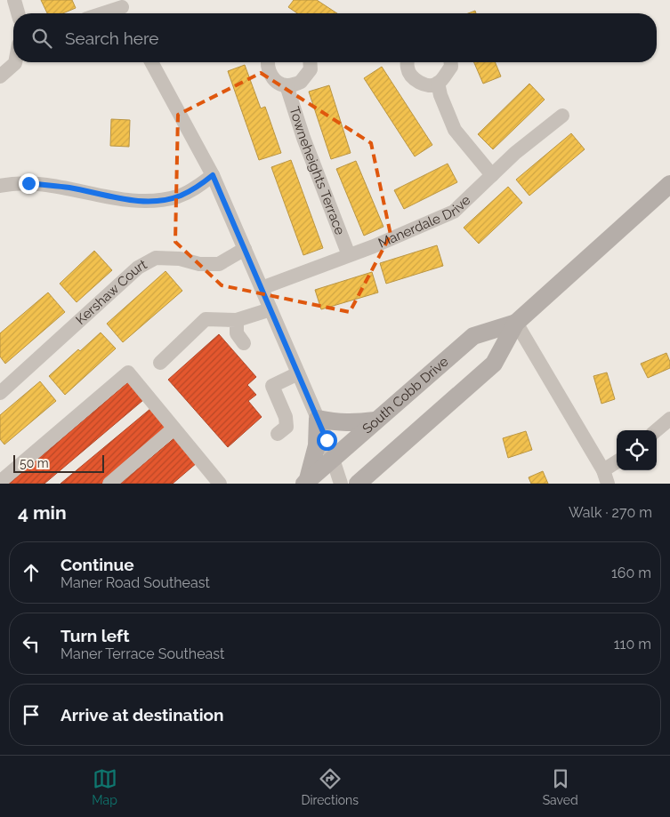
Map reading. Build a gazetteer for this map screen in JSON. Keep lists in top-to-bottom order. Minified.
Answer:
{"streets":{"main road":["South Cobb Drive"],"street":["Towneheights Terrace","Manerdale Drive","Kershaw Court"]},"crossings":[["Towneheights Terrace","Manerdale Drive"]],"scale_bar":"50 m","page":{"search":"Search here","scale":"50 m","heading":["4 min","Walk · 270 m"],"list":[["Continue","Maner Road Southeast","160 m"],["Turn left","Maner Terrace Southeast","110 m"],"Arrive at destination"],"nav":["Map","Directions","Saved"]}}
